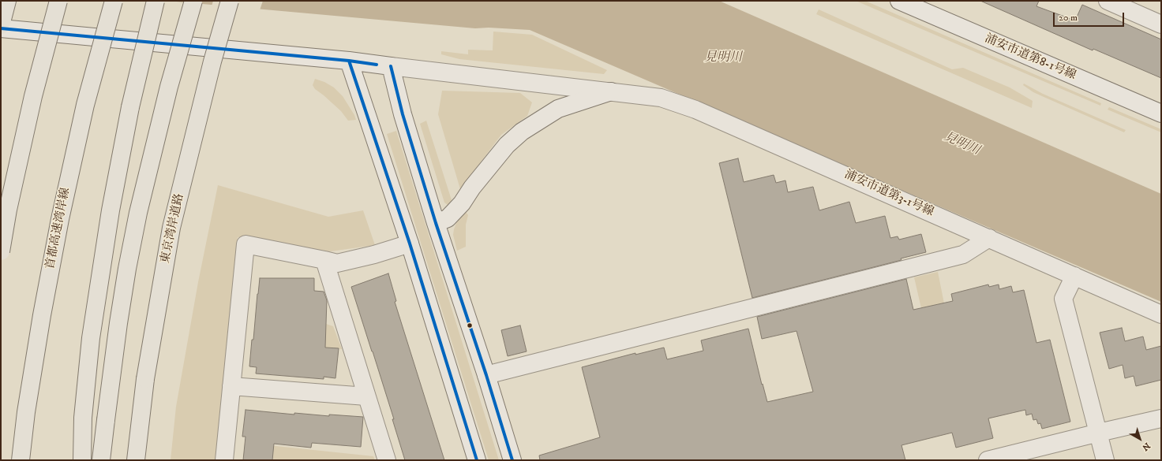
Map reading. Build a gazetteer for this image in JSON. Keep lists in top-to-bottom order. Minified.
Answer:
{"streets":{"highway":["首都高速湾岸線","東京湾岸道路"],"street":["浦安市道第8-1号線","浦安市道第3-1号線"]},"water":["見明川"],"scale_bar":"20 m","north":"bottom right"}
